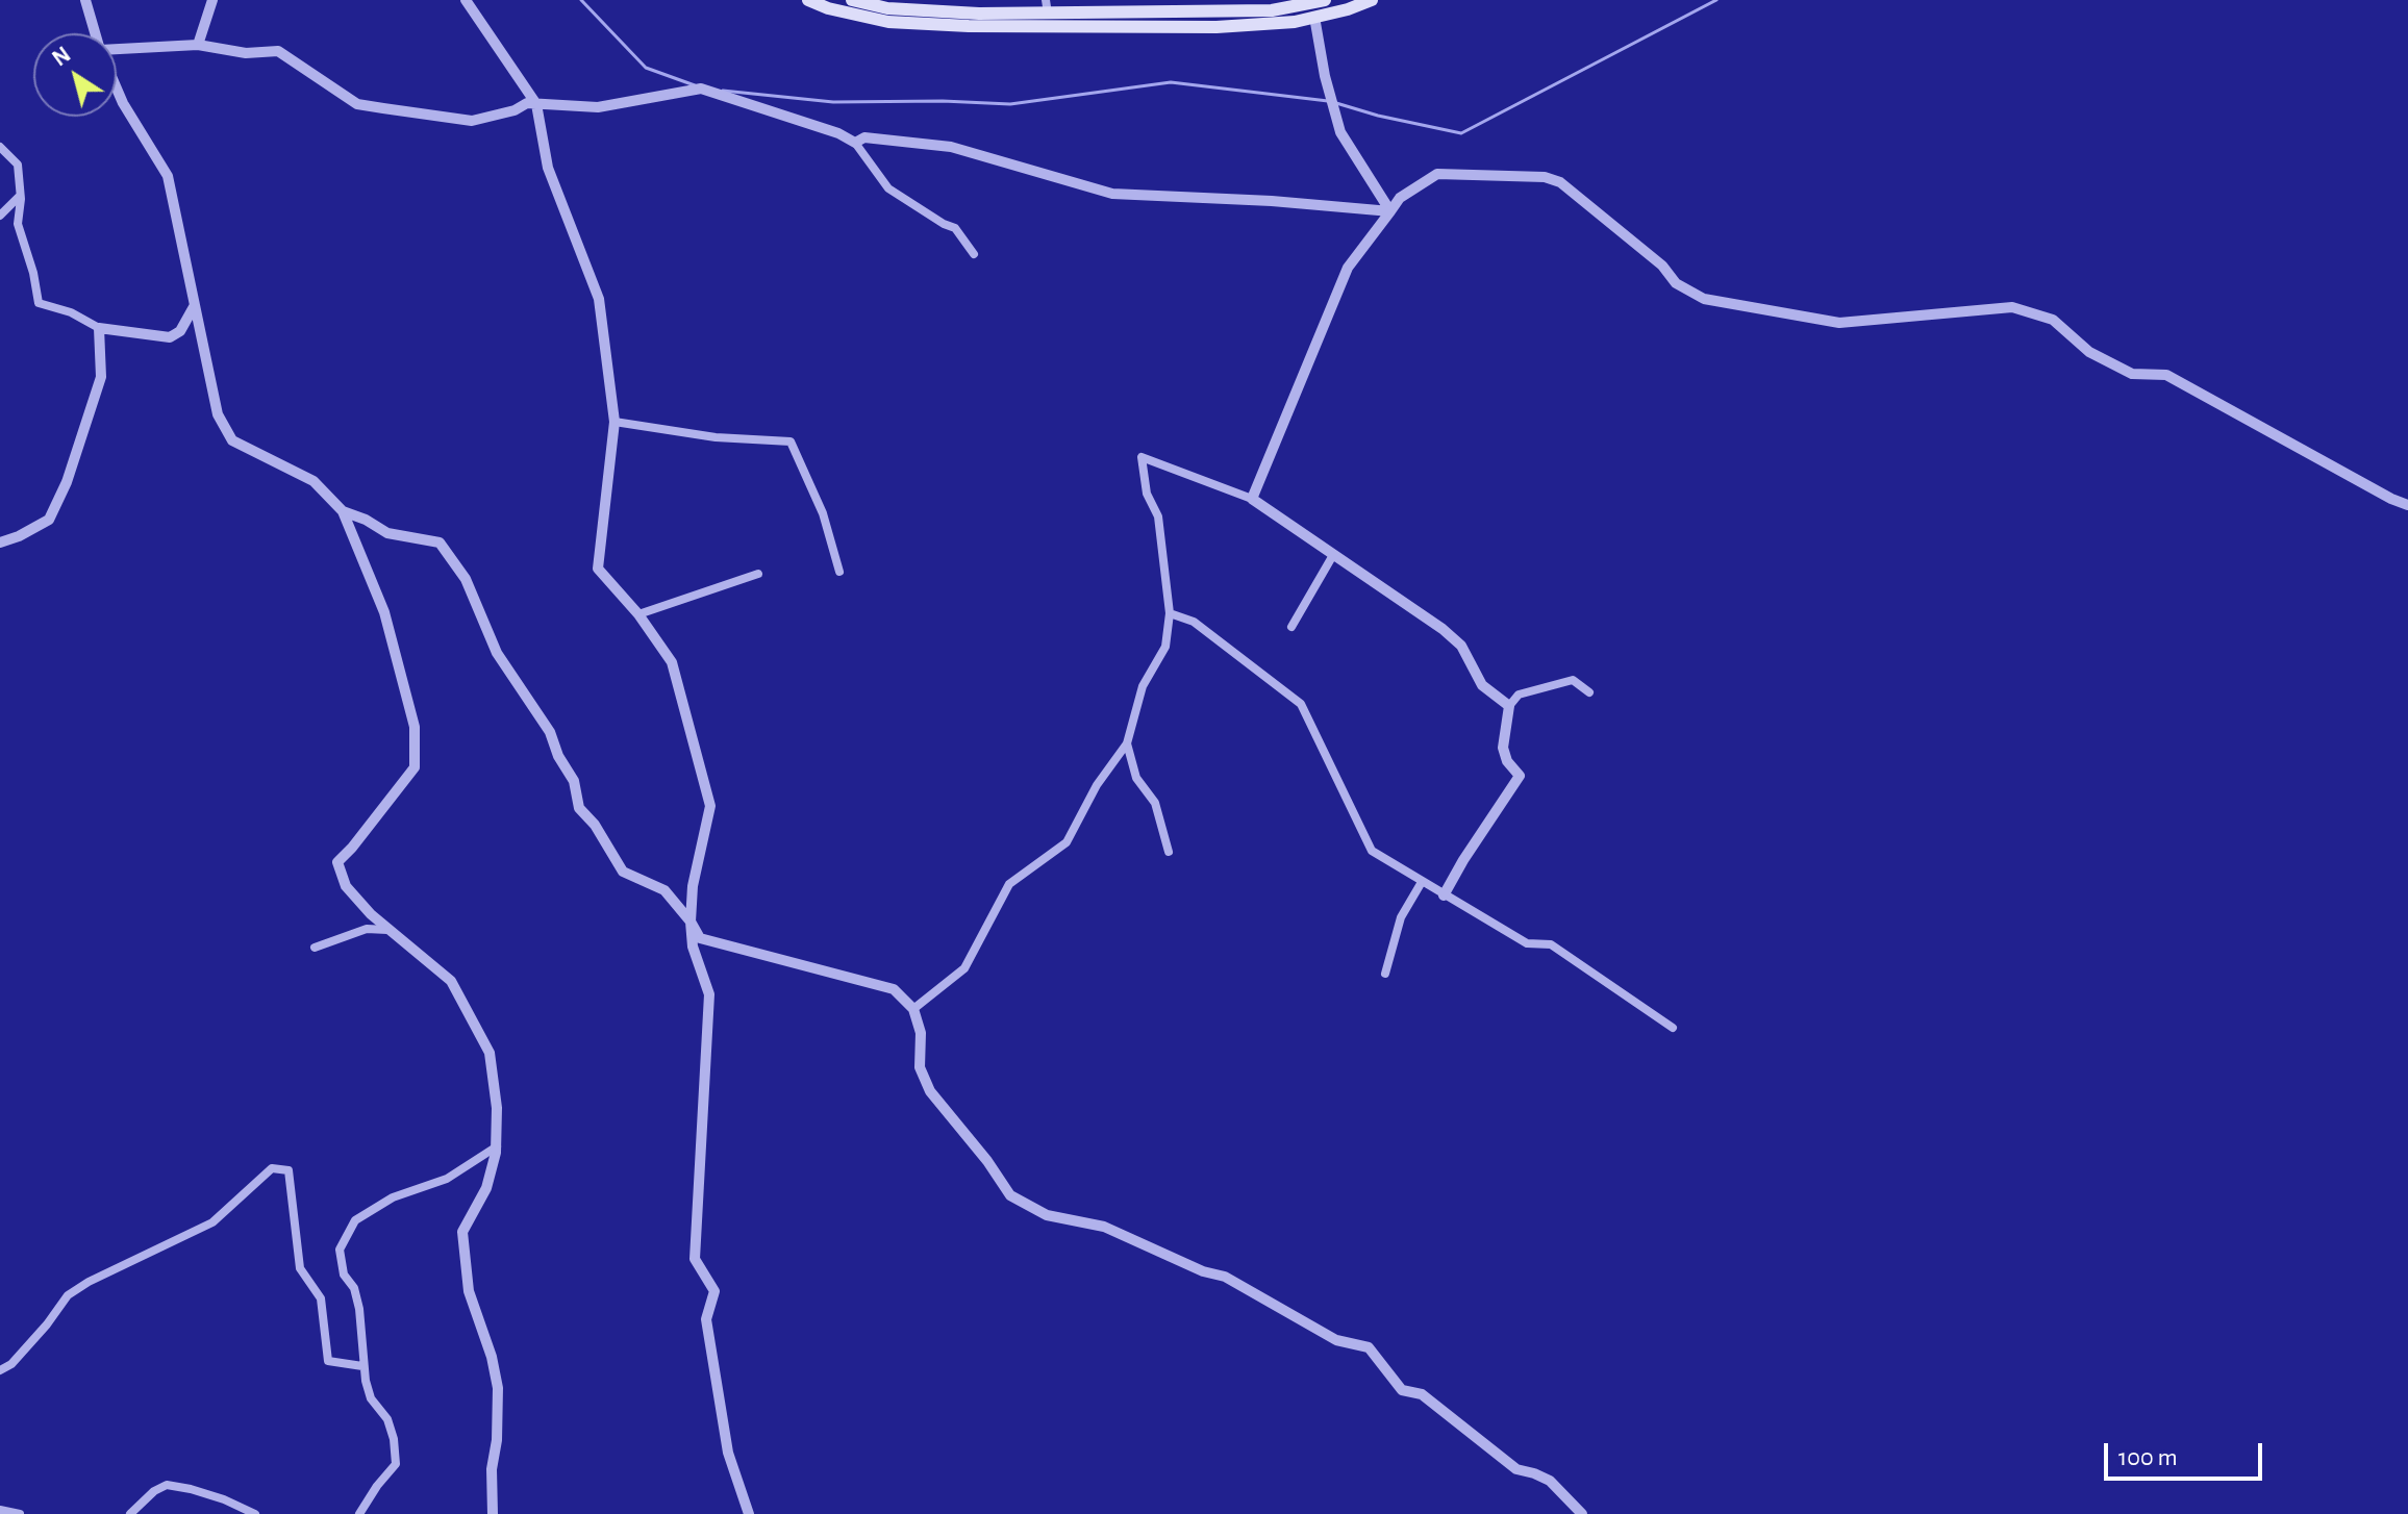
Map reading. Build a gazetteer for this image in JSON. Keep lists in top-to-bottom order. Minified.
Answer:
{"scale_bar":"100 m","north":"top left"}
